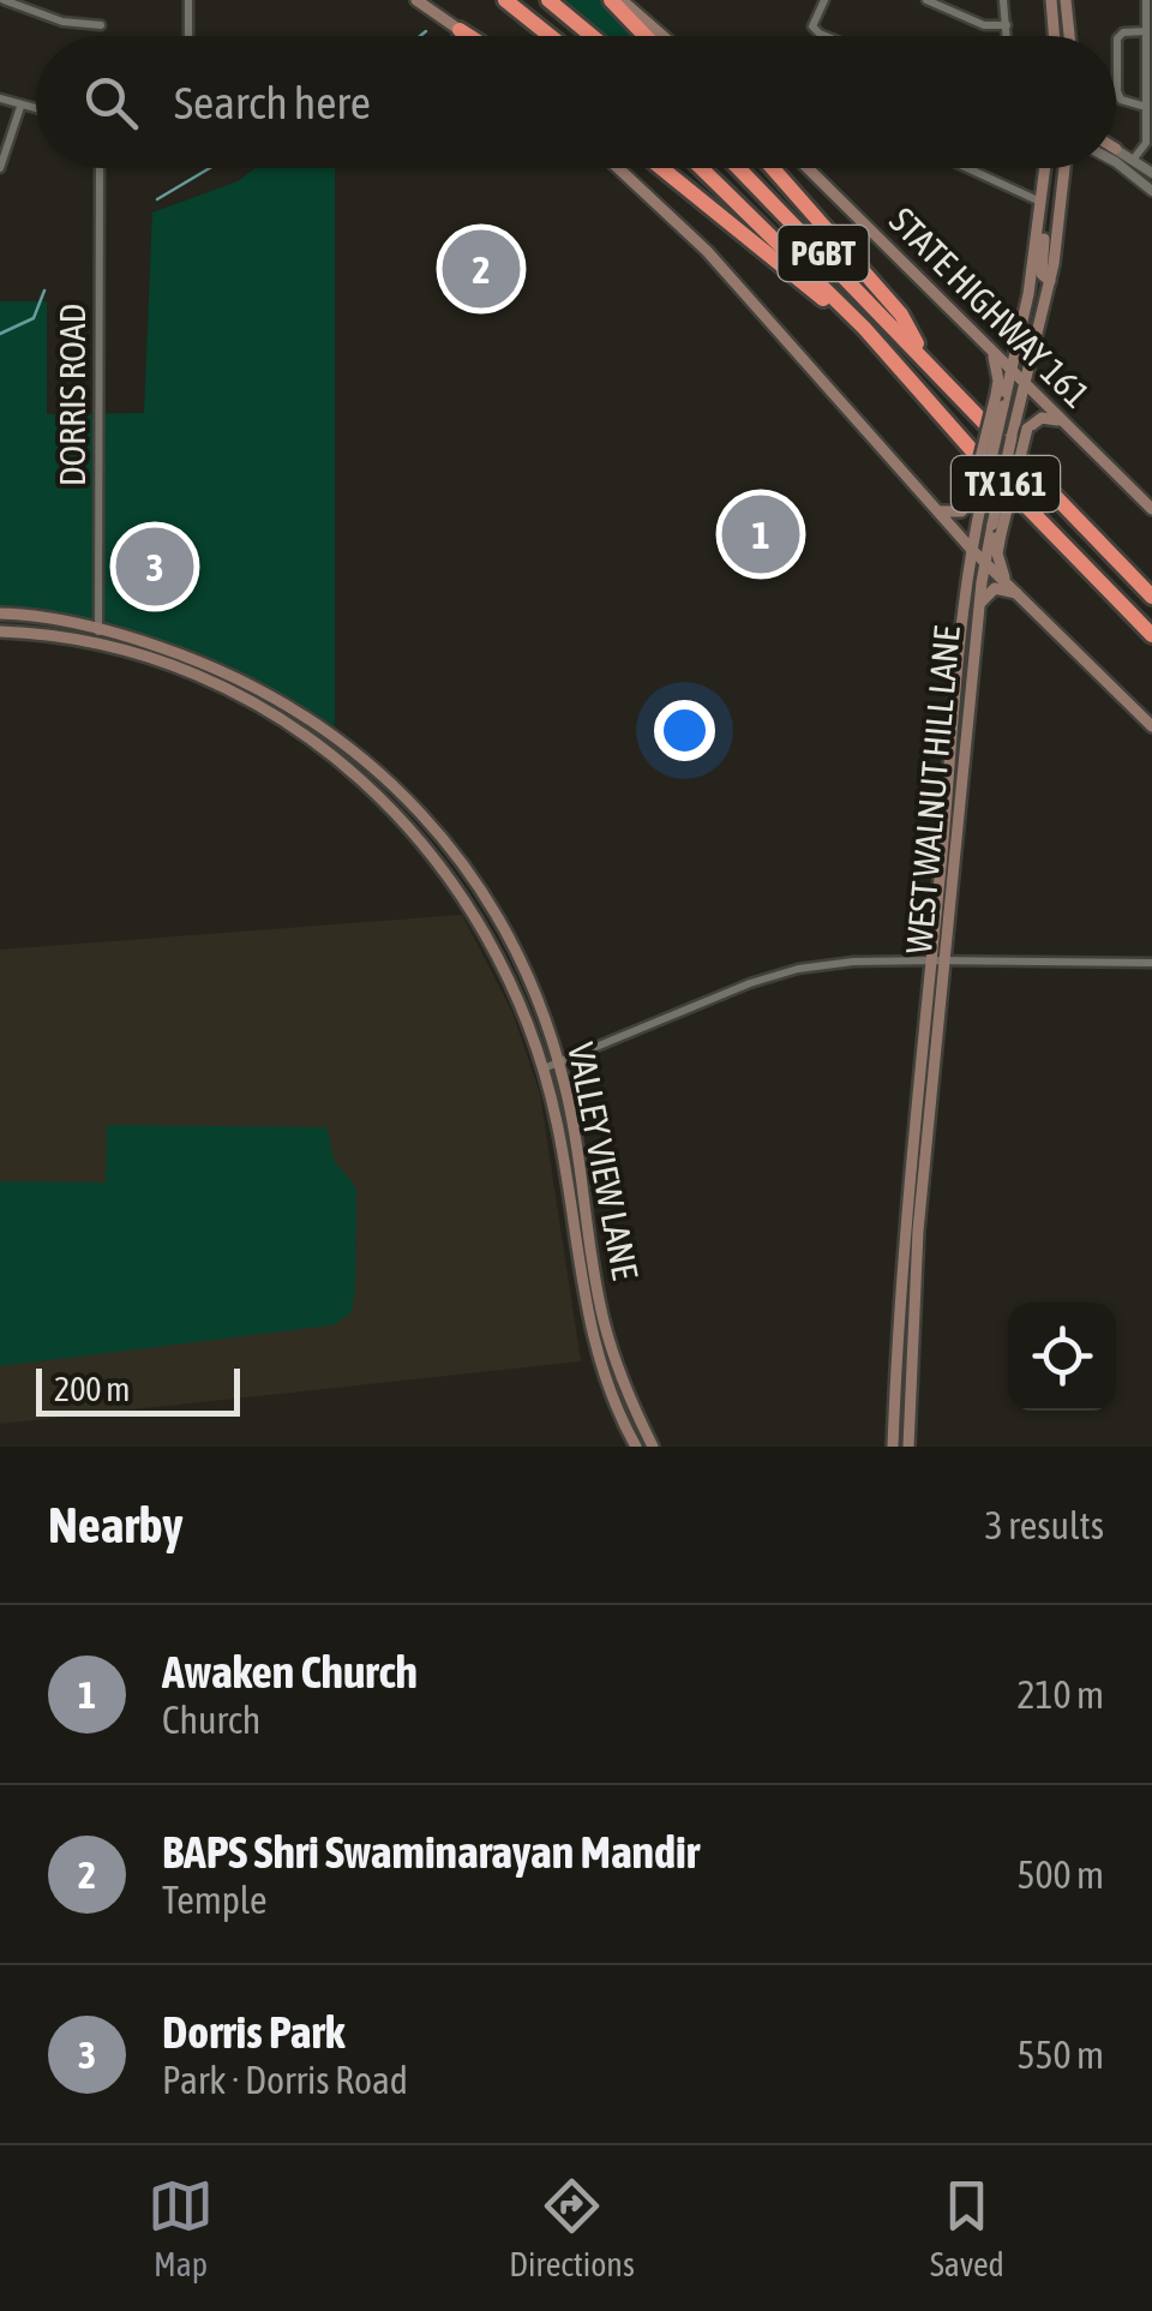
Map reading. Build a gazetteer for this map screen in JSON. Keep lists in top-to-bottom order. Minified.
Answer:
{"streets":{"highway":["PGBT","TX 161"],"main road":["STATE HIGHWAY 161","WEST WALNUT HILL LANE","VALLEY VIEW LANE"],"street":["DORRIS ROAD"]},"crossings":[["PGBT","TX 161"],["STATE HIGHWAY 161","WEST WALNUT HILL LANE"],["DORRIS ROAD","VALLEY VIEW LANE"]],"scale_bar":"200 m","page":{"search":"Search here","pins":["2","1","3"],"scale":"200 m","heading":["Nearby","3 results"],"list":[{"mark":"1","name":"Awaken Church","note":"Church","value":"210 m"},{"mark":"2","name":"BAPS Shri Swaminarayan Mandir","note":"Temple","value":"500 m"},{"mark":"3","name":"Dorris Park","note":"Park · Dorris Road","value":"550 m"}],"nav":["Map","Directions","Saved"]}}
